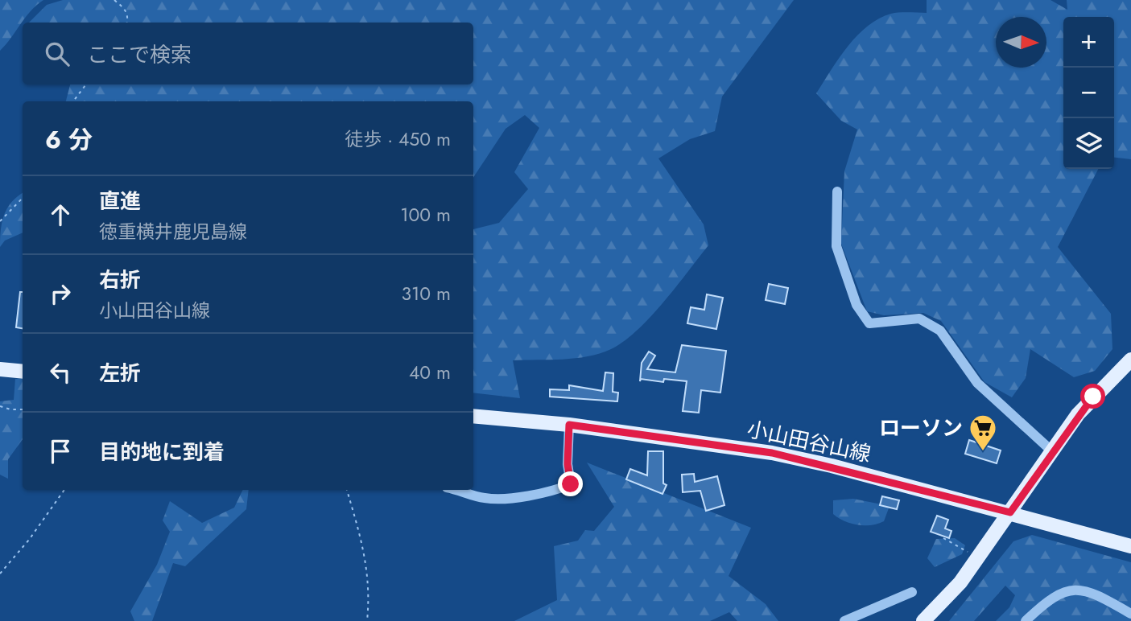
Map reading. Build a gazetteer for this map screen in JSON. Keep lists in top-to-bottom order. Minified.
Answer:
{"streets":{"main road":["小山田谷山線"]},"places":{"supermarket":["ローソン"]},"north":"right","page":{"map_buttons":["+","−"],"search":"ここで検索","heading":["6 分","徒歩 · 450 m"],"list":[["直進","徳重横井鹿児島線","100 m"],["右折","小山田谷山線","310 m"],["左折","40 m"],"目的地に到着"]}}
